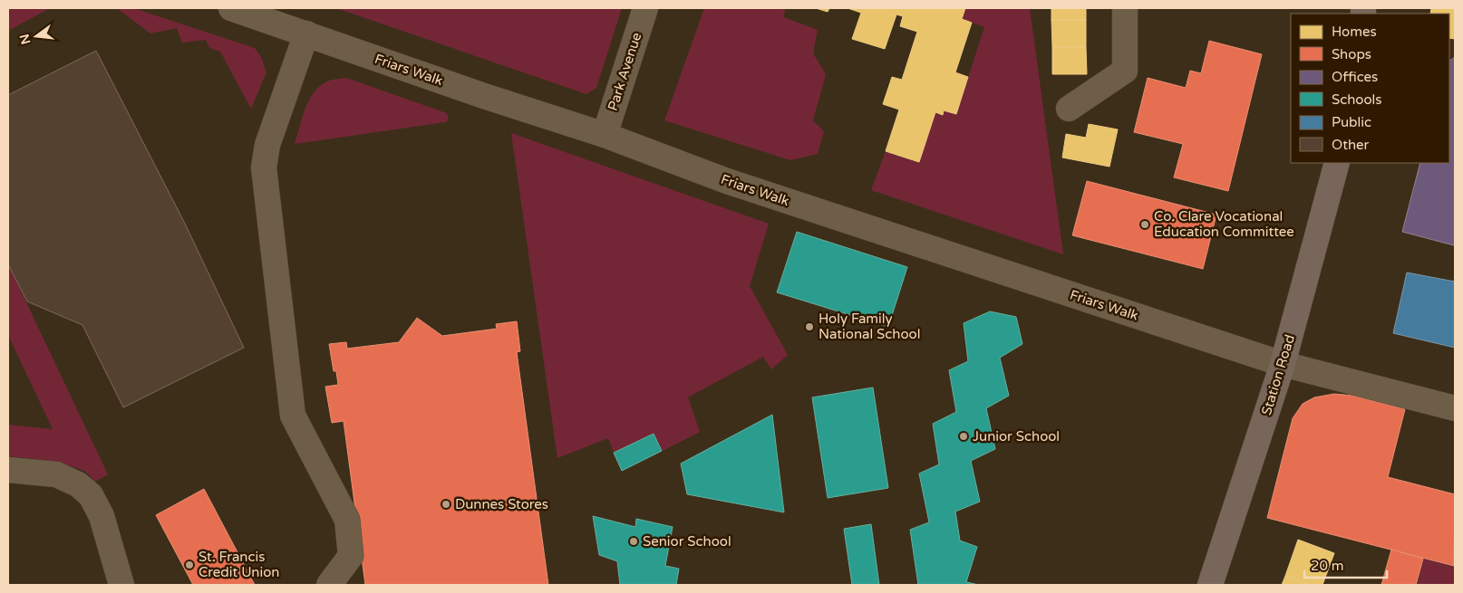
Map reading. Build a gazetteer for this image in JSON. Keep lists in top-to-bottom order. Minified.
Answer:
{"streets":{"main road":["Station Road"],"street":["Friars Walk","Park Avenue"]},"crossings":[["Friars Walk","Park Avenue"],["Friars Walk","Station Road"]],"places":["Co. Clare Vocational Education Committee","Holy Family National School","Junior School","Dunnes Stores","Senior School","St. Francis Credit Union"],"legend":["Homes","Shops","Offices","Schools","Public","Other"],"scale_bar":"20 m","north":"left"}
